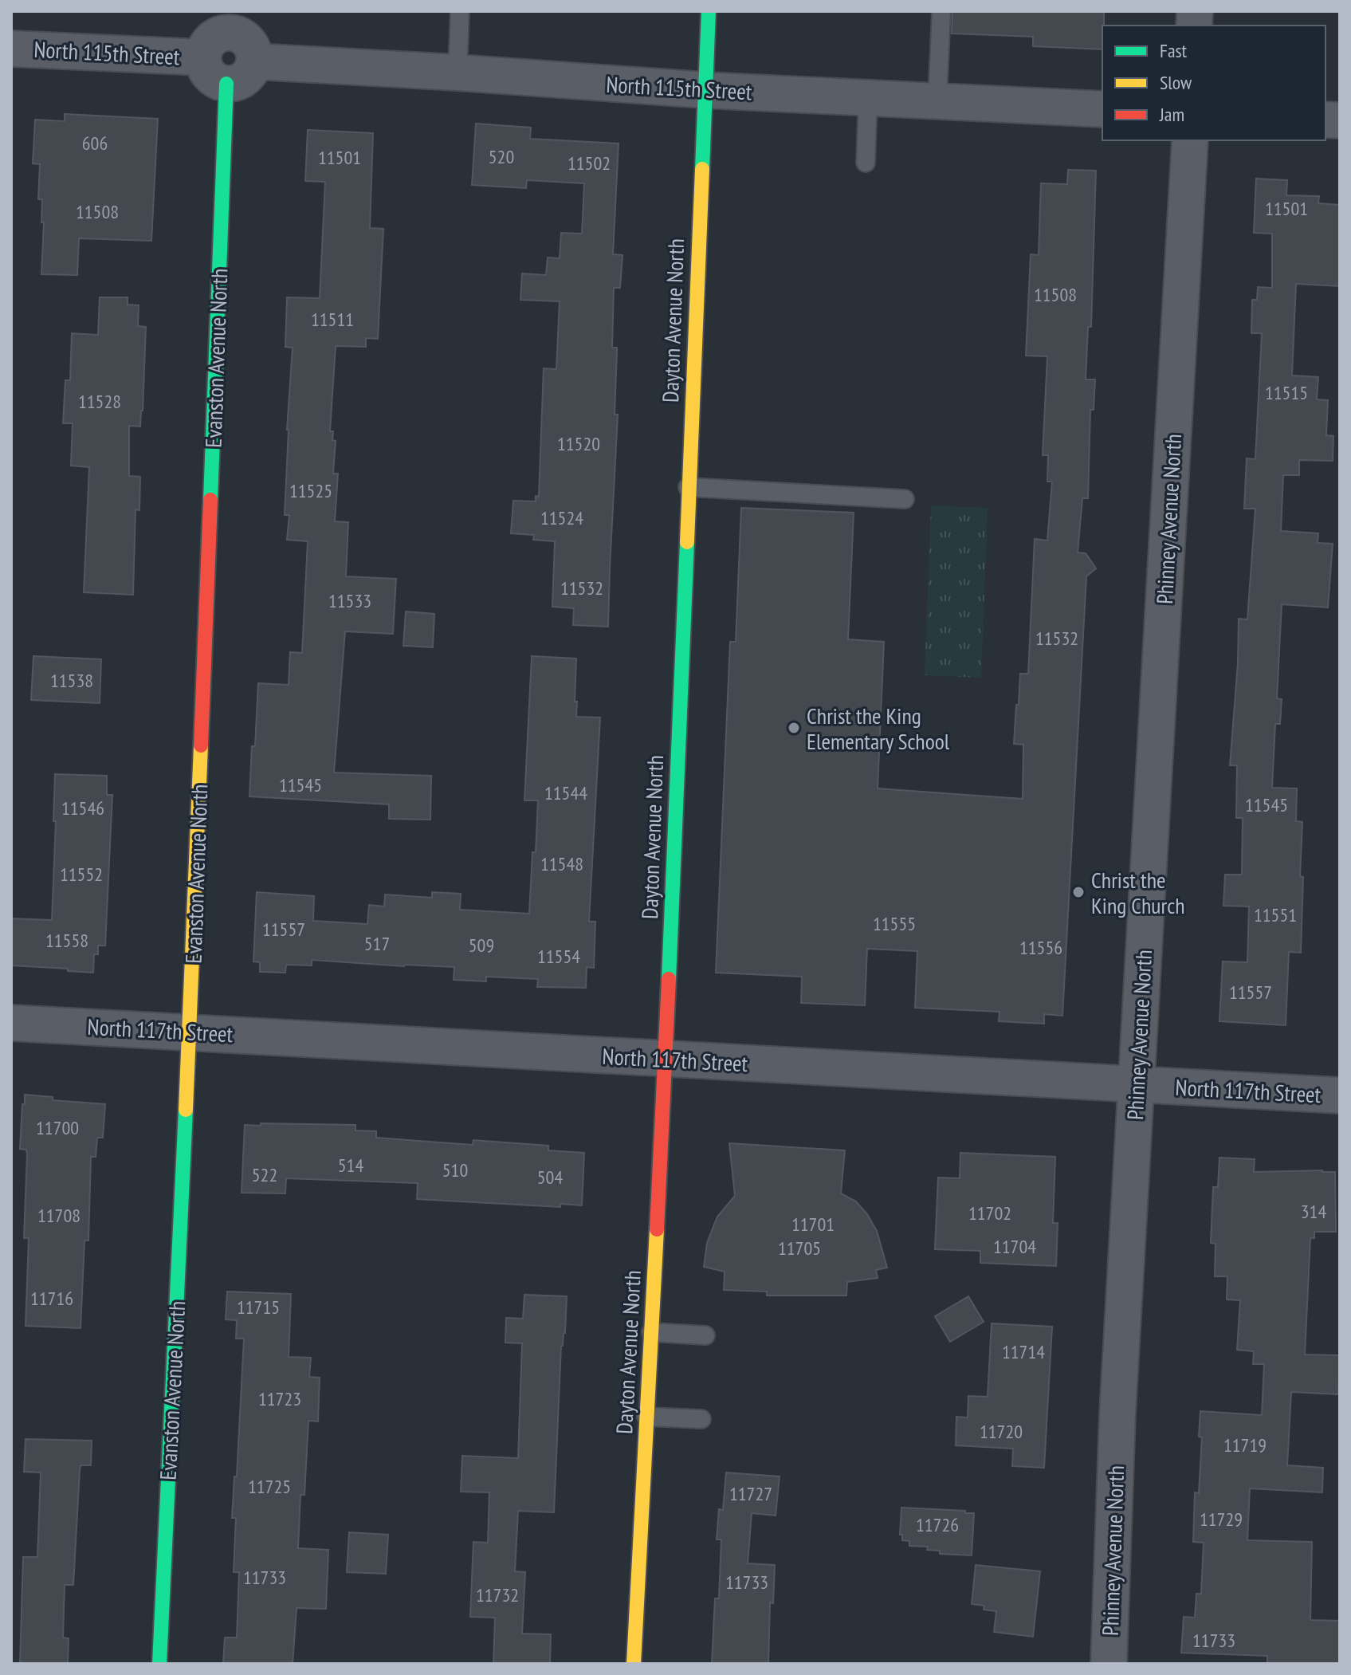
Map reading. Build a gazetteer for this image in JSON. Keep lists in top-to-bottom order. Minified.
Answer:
{"streets":{"street":["North 115th Street","Dayton Avenue North","Evanston Avenue North","Phinney Avenue North","North 117th Street"]},"crossings":[["North 115th Street","Dayton Avenue North"],["North 115th Street","Evanston Avenue North"],["Dayton Avenue North","North 117th Street"],["Evanston Avenue North","North 117th Street"],["Phinney Avenue North","North 117th Street"]],"places":["Christ the King Elementary School","Christ the King Church"],"house_numbers":["606","520","11501","11502","11501","11508","11508","11511","11515","11528","11520","11525","11524","11532","11533","11532","11538","11545","11544","11545","11546","11548","11552","11551","11555","11557","11558","517","509","11556","11554","11557","11700","514","510","522","504","314","11702","11708","11701","11704","11705","11716","11715","11714","11723","11720","11719","11725","11727","11729","11726","11733","11733","11732","11733"],"legend":["Fast","Slow","Jam"]}
